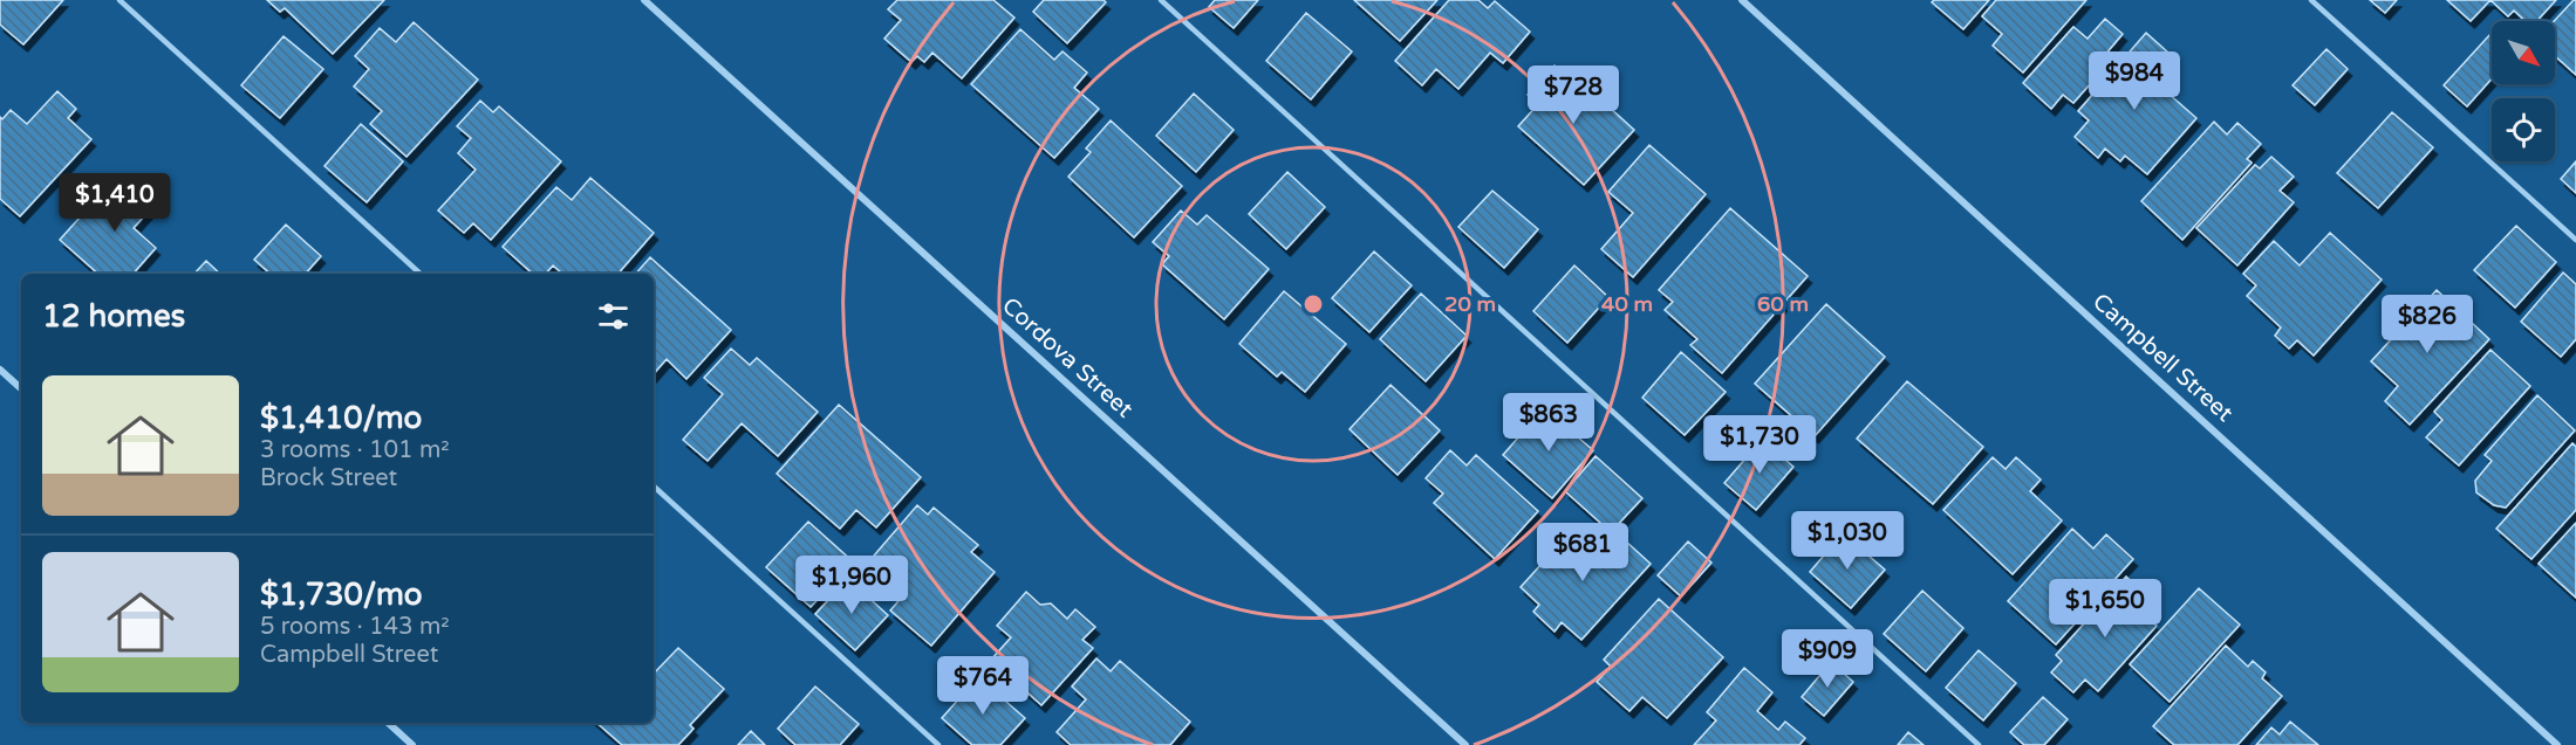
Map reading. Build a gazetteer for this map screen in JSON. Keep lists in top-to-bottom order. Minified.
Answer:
{"streets":{"street":["Cordova Street","Campbell Street"]},"north":"bottom right","page":{"price":["$984","$728","$1,410","$826","$863","$1,730","$1,030","$681","$1,960","$1,650","$909","$764"],"heading":"12 homes","list":[{"name":"$1,410/mo","note":"3 rooms · 101 m² · Brock Street"},{"name":"$1,730/mo","note":"5 rooms · 143 m² · Campbell Street"}]},"rings":["20 m","40 m","60 m"]}
